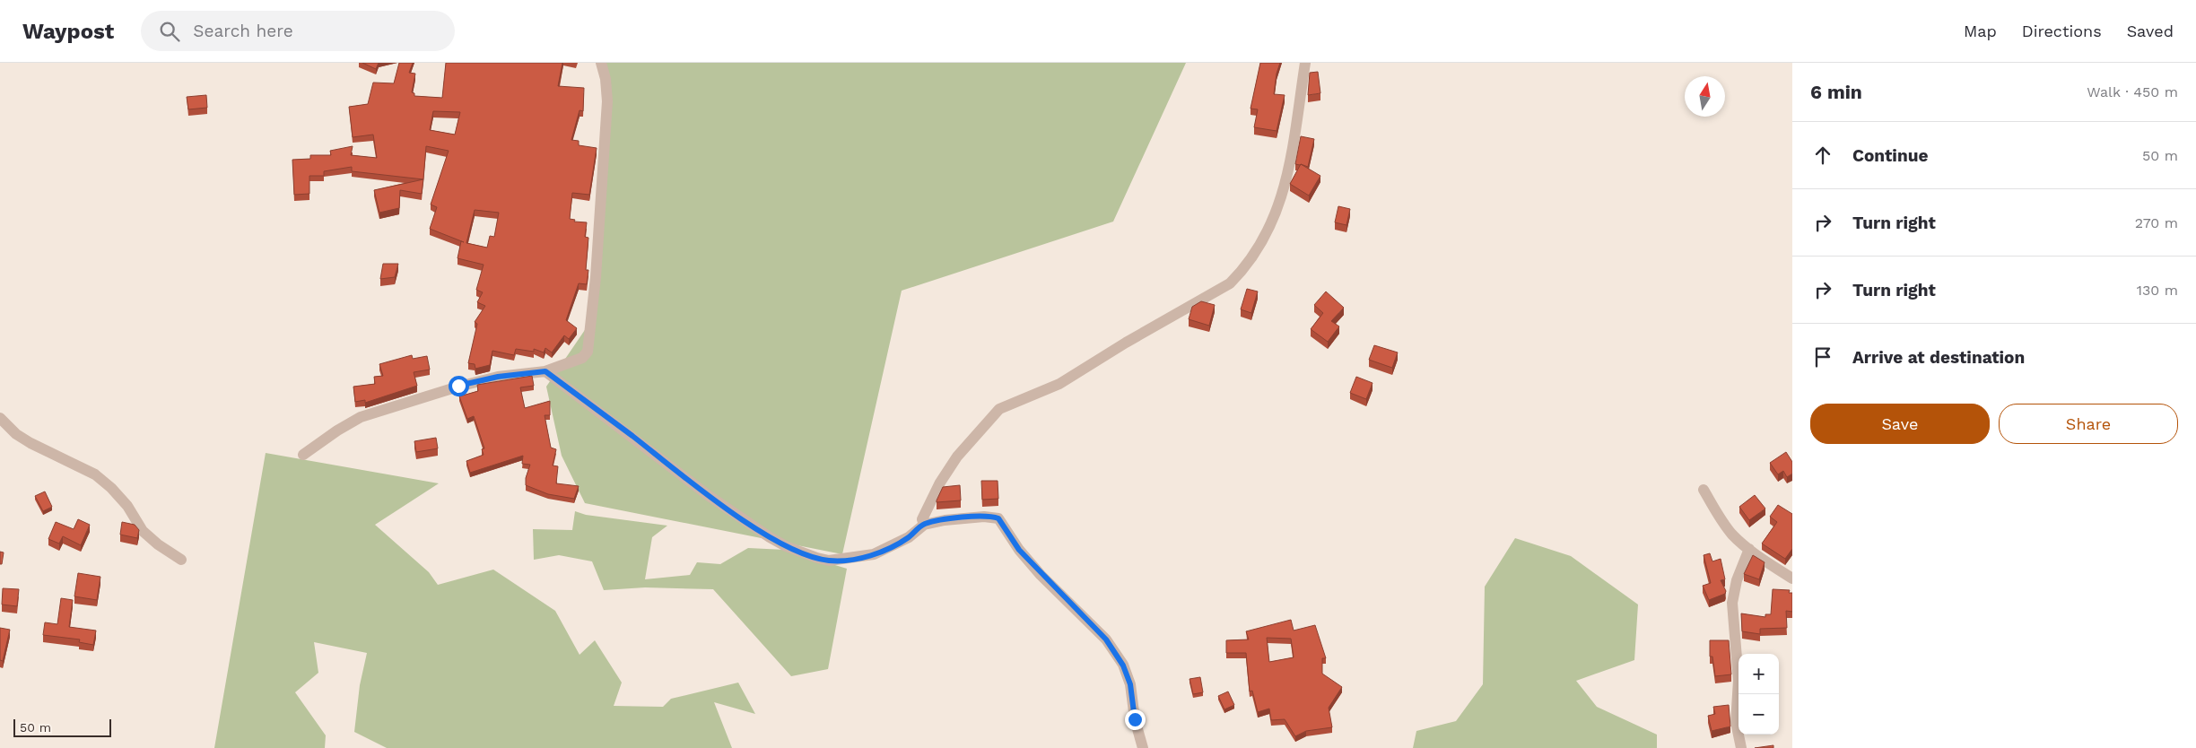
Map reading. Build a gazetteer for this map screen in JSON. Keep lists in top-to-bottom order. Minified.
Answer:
{"scale_bar":"50 m","north":"top","page":{"header":"Waypost","search":"Search here","nav":["Map","Directions","Saved"],"heading":["6 min","Walk · 450 m"],"list":[["Continue","50 m"],["Turn right","270 m"],["Turn right","130 m"],"Arrive at destination"],"buttons":["Save","Share"],"map_buttons":["+","−"],"scale":"50 m"}}
